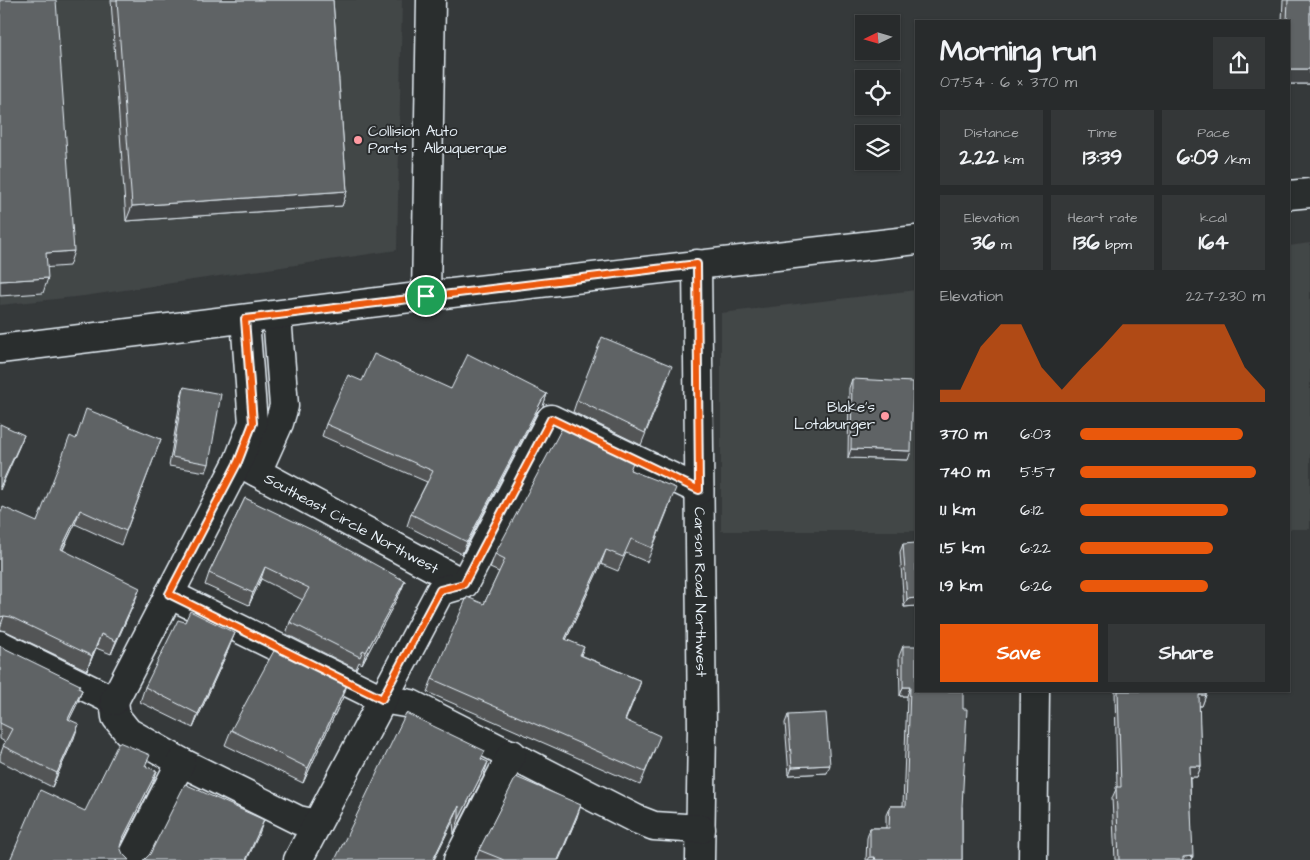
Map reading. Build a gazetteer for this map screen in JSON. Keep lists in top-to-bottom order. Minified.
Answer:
{"streets":{"street":["Southeast Circle Northwest","Carson Road Northwest"]},"places":["Collision Auto Parts - Albuquerque","Blake's Lotaburger"],"north":"left","page":{"heading":["Morning run","07:54 · 6 × 370 m"],"stats":[["Distance","2.22 km"],["Time","13:39"],["Pace","6:09 /km"],["Elevation","36 m"],["Heart rate","136 bpm"],["kcal","164"]],"chart":["Elevation","227–230 m"],"list":[{"name":"370 m","note":"6:03"},{"name":"740 m","note":"5:57"},{"name":"1.1 km","note":"6:12"},{"name":"1.5 km","note":"6:22"},{"name":"1.9 km","note":"6:26"}],"buttons":["Save","Share"]}}
